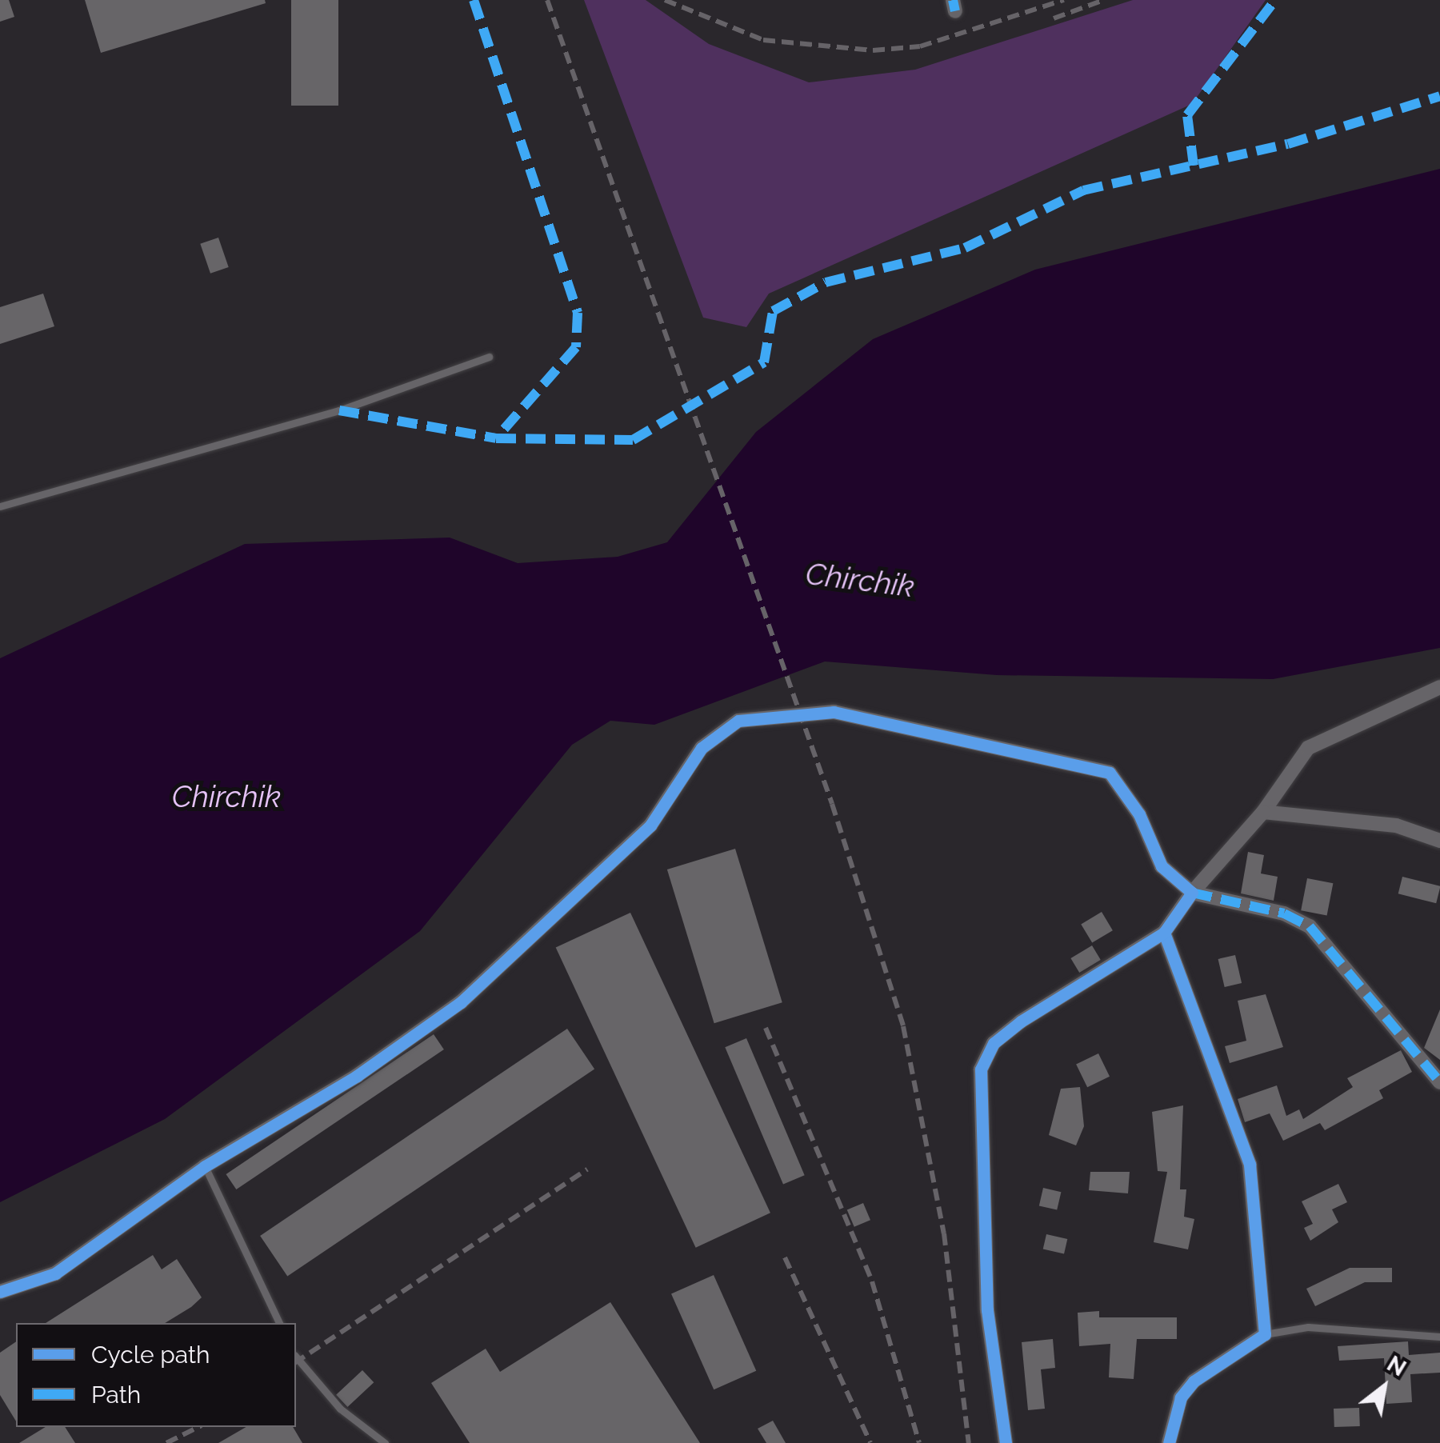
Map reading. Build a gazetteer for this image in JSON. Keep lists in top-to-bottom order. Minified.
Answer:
{"water":["Chirchik"],"legend":["Cycle path","Path"],"north":"top right"}
